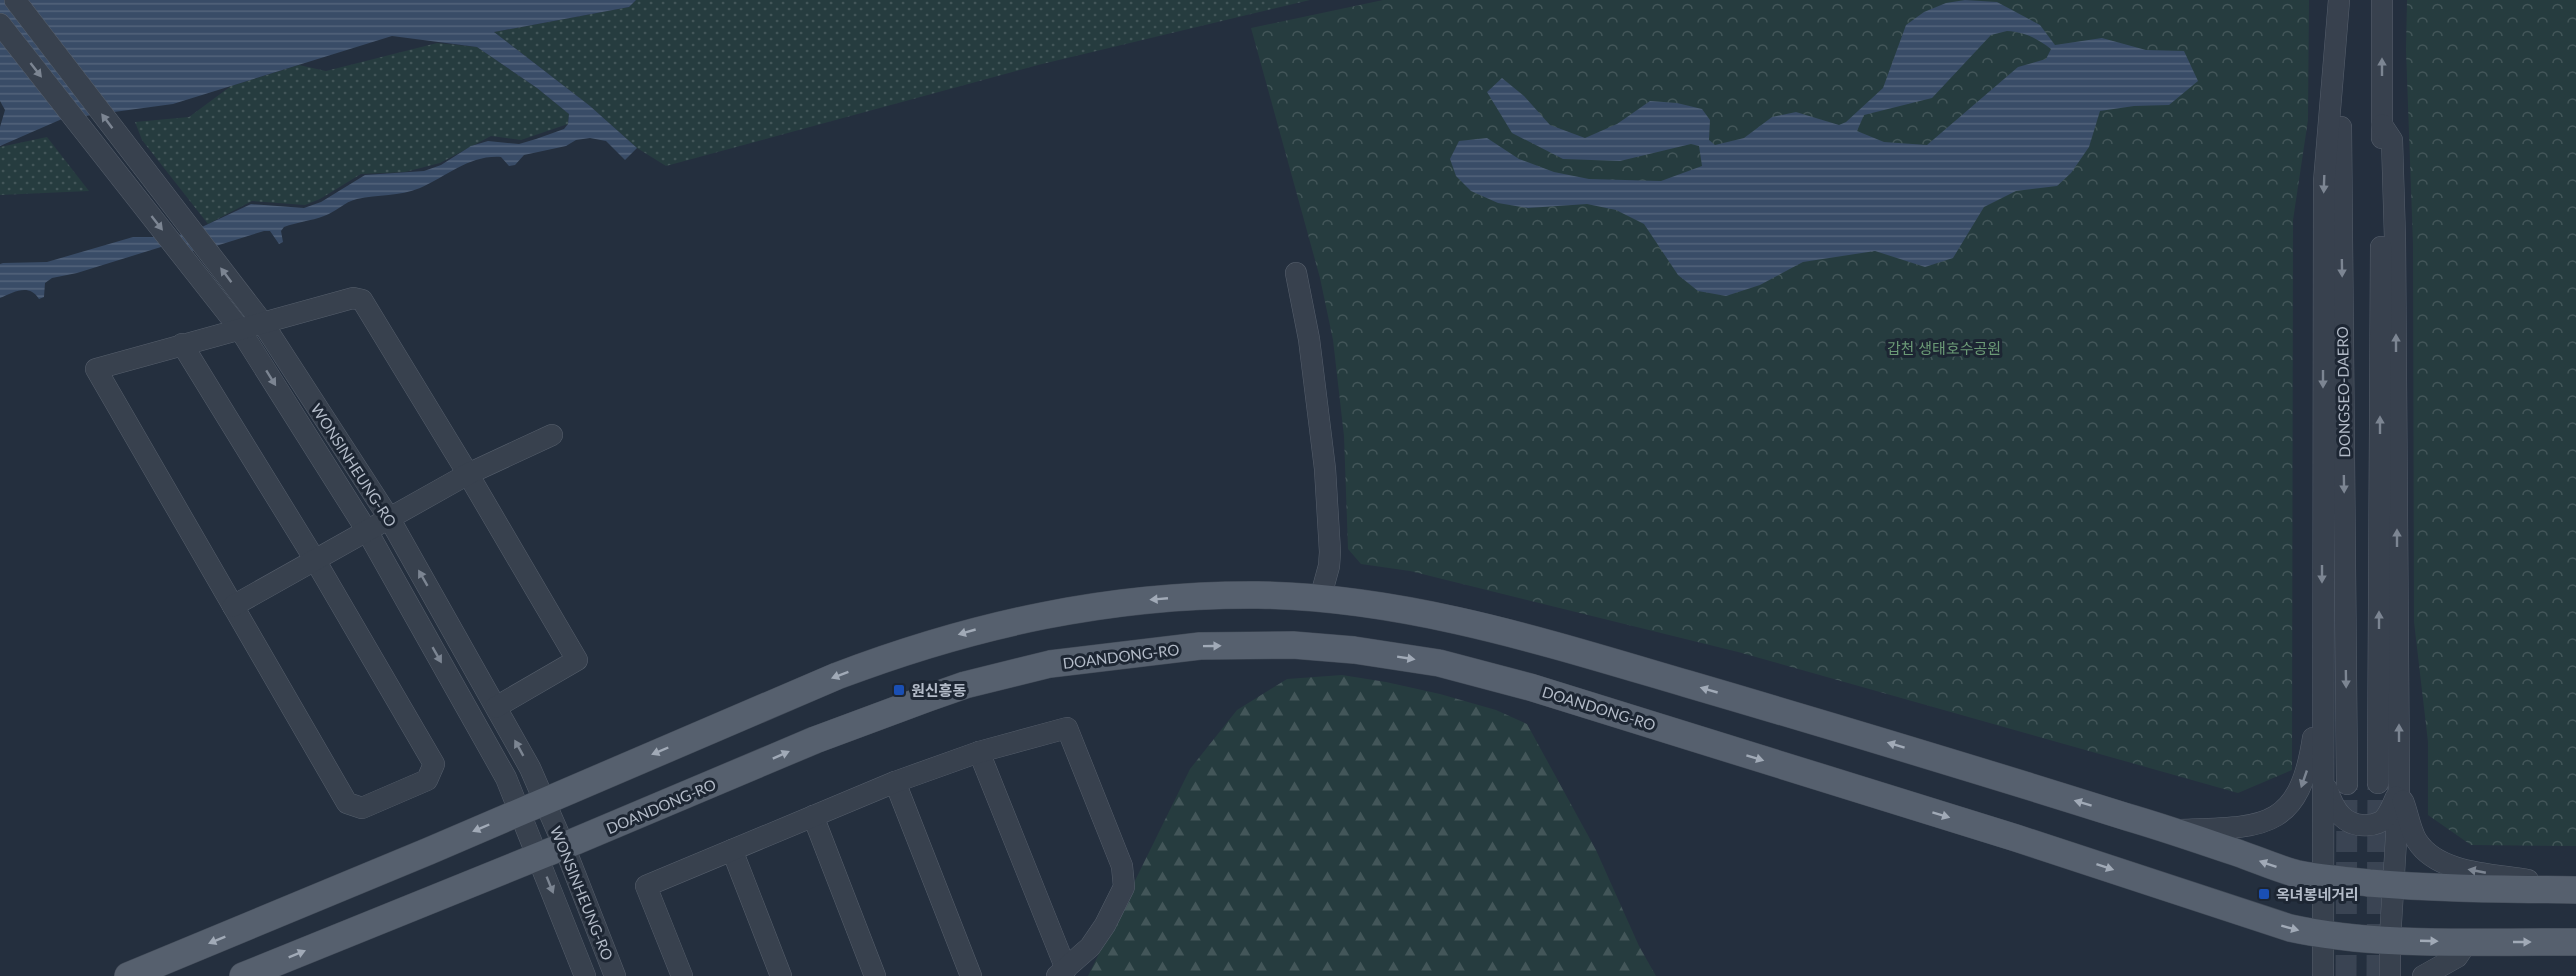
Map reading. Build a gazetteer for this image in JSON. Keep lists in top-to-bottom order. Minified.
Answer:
{"streets":{"main road":["DOANDONG-RO"],"street":["DONGSEO-DAERO","WONSINHEUNG-RO"]},"crossings":[["WONSINHEUNG-RO","DOANDONG-RO"]],"parks":["갑천 생태호수공원"],"places":{"transit":["원신흥동","옥녀봉네거리"]}}
